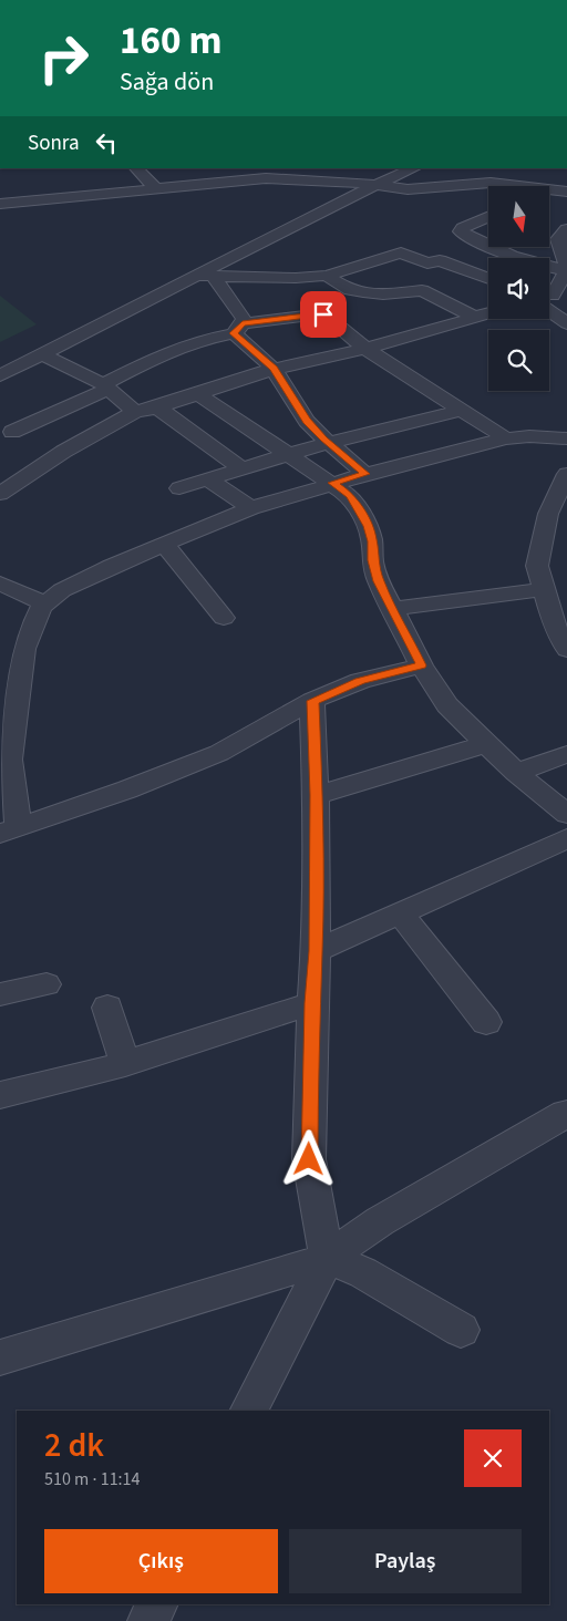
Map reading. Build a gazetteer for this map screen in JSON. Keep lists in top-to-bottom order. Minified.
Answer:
{"north":"bottom","page":{"turn":["160 m","Sağa dön"],"then":"Sonra","heading":["2 dk","510 m · 11:14"],"buttons":["Çıkış","Paylaş"]}}
